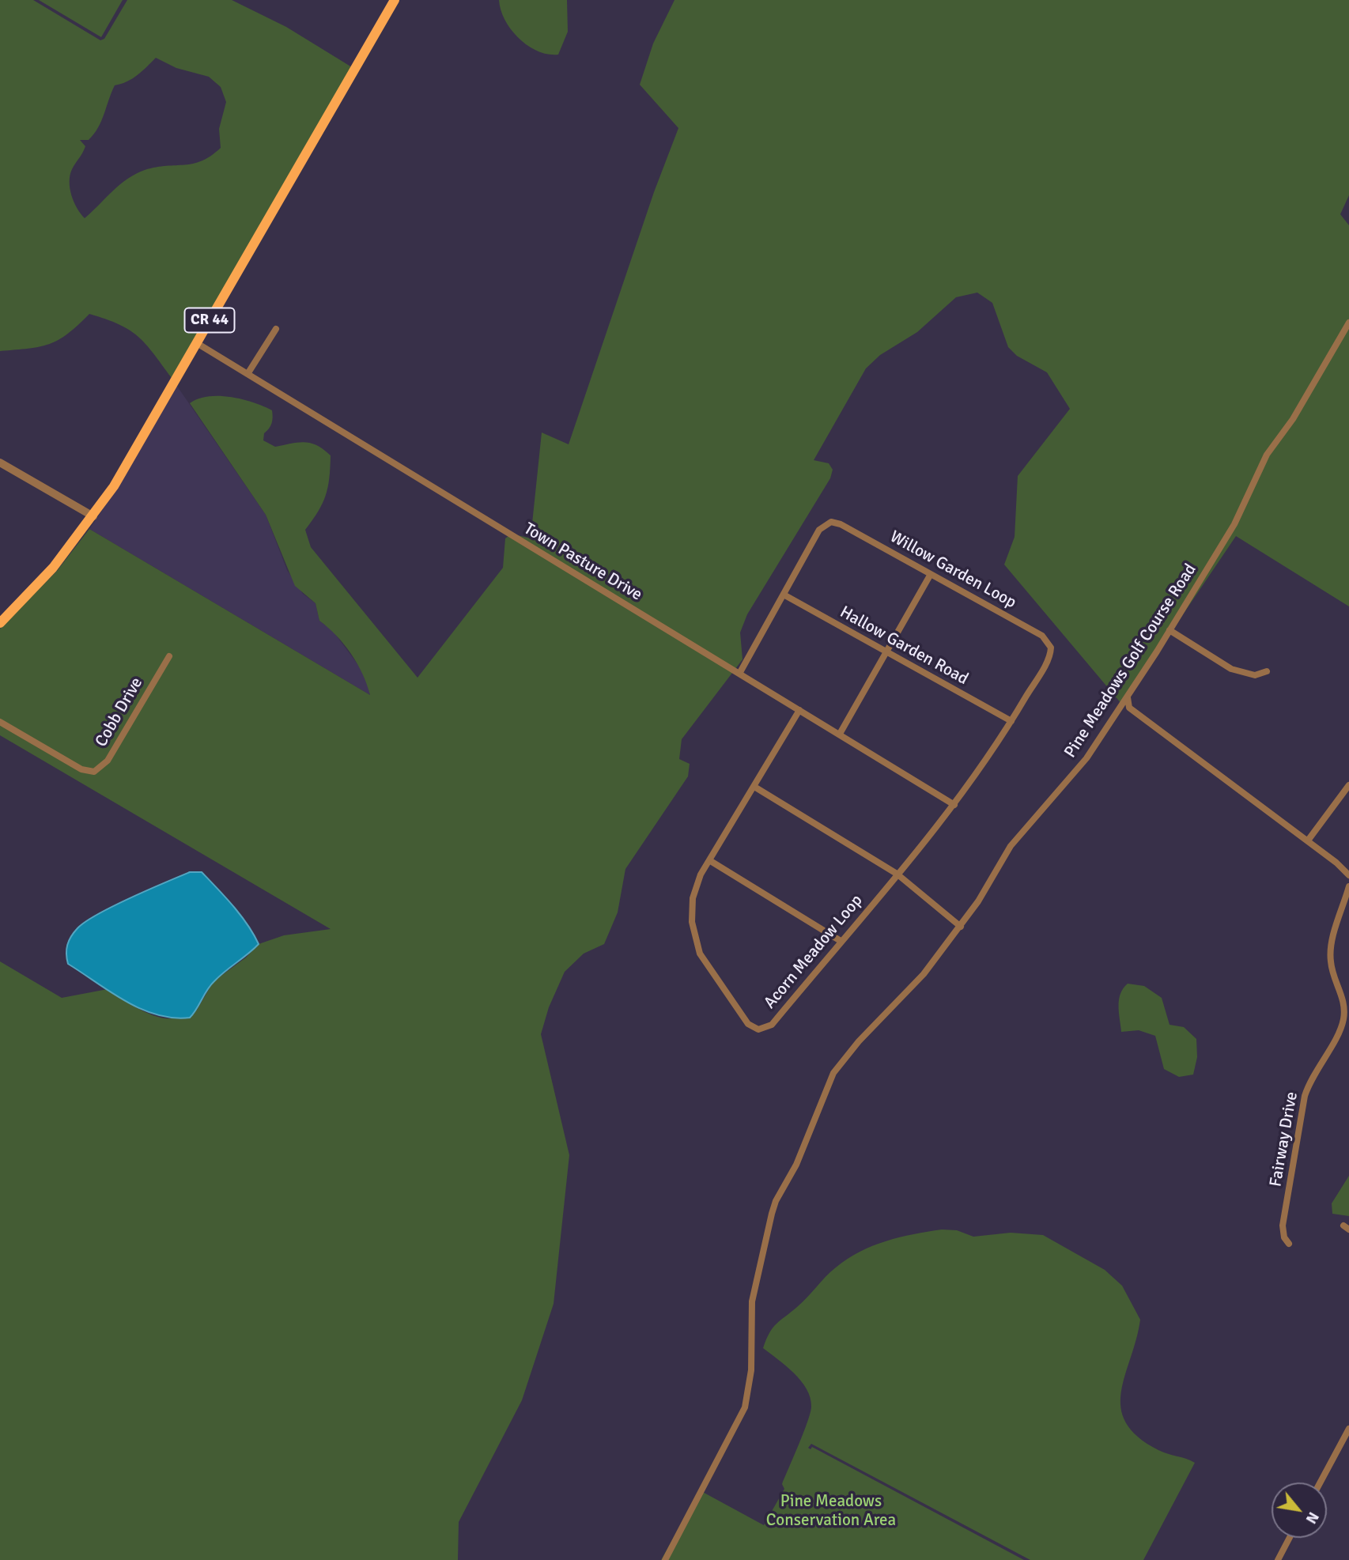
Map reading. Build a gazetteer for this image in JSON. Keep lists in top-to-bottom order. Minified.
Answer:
{"streets":{"main road":["CR 44"],"street":["Town Pasture Drive","Willow Garden Loop","Hallow Garden Road","Pine Meadows Golf Course Road","Cobb Drive","Acorn Meadow Loop","Fairway Drive"]},"crossings":[["CR 44","Town Pasture Drive"],["Town Pasture Drive","Willow Garden Loop"],["Town Pasture Drive","Acorn Meadow Loop"],["Willow Garden Loop","Hallow Garden Road"],["Willow Garden Loop","Acorn Meadow Loop"]],"parks":["Pine Meadows Conservation Area"],"north":"bottom right"}
